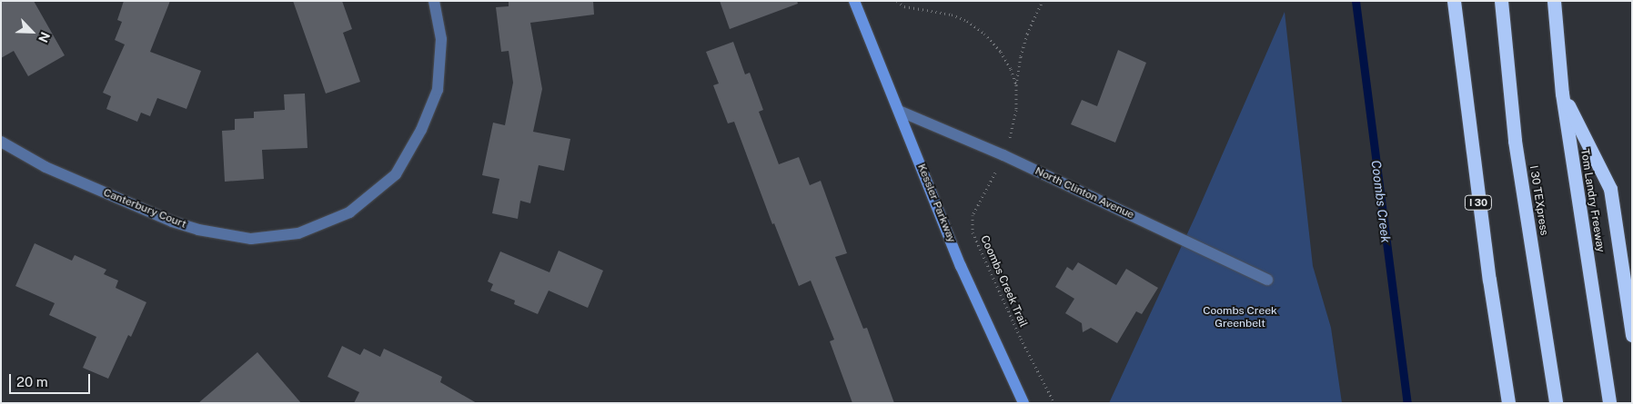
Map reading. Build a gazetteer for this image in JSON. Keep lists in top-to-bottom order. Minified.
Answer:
{"streets":{"highway":["I 30 TEXpress","Tom Landry Freeway","I 30"],"street":["North Clinton Avenue","Kessler Parkway","Canterbury Court"],"path":["Coombs Creek Trail"]},"crossings":[["North Clinton Avenue","Kessler Parkway"]],"water":["Coombs Creek"],"parks":["Coombs Creek Greenbelt"],"scale_bar":"20 m","north":"bottom right"}
